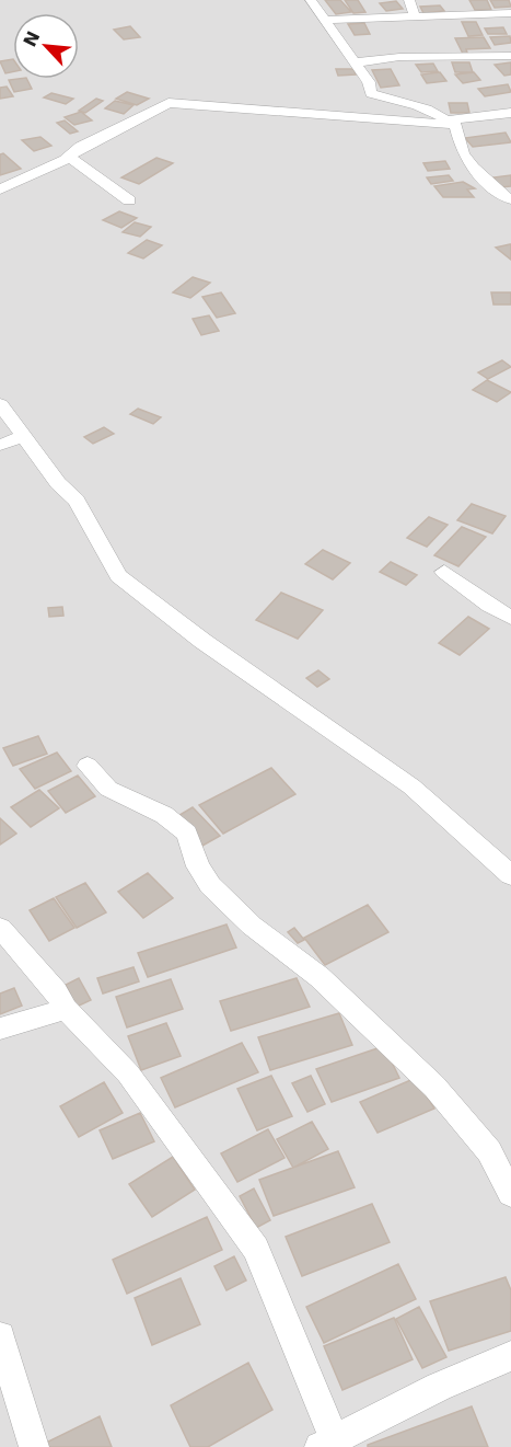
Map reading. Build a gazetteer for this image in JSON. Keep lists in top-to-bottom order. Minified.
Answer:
{"north":"top left"}
